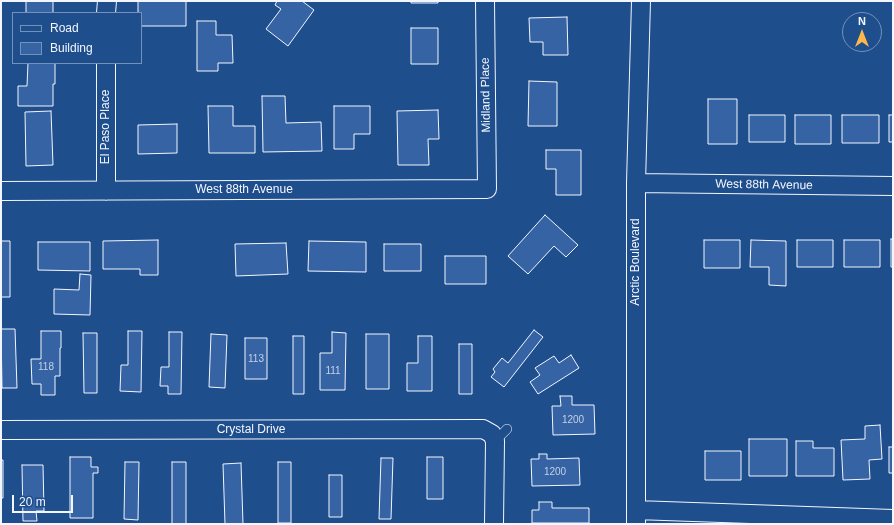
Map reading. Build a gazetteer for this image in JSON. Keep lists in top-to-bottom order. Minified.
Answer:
{"streets":{"street":["Midland Place","El Paso Place","West 88th Avenue","Arctic Boulevard","Crystal Drive"]},"crossings":[["Midland Place","West 88th Avenue"],["El Paso Place","West 88th Avenue"],["West 88th Avenue","Arctic Boulevard"]],"house_numbers":["113","118","111","1200","1200"],"legend":["Road","Building"],"scale_bar":"20 m","north":"top"}
